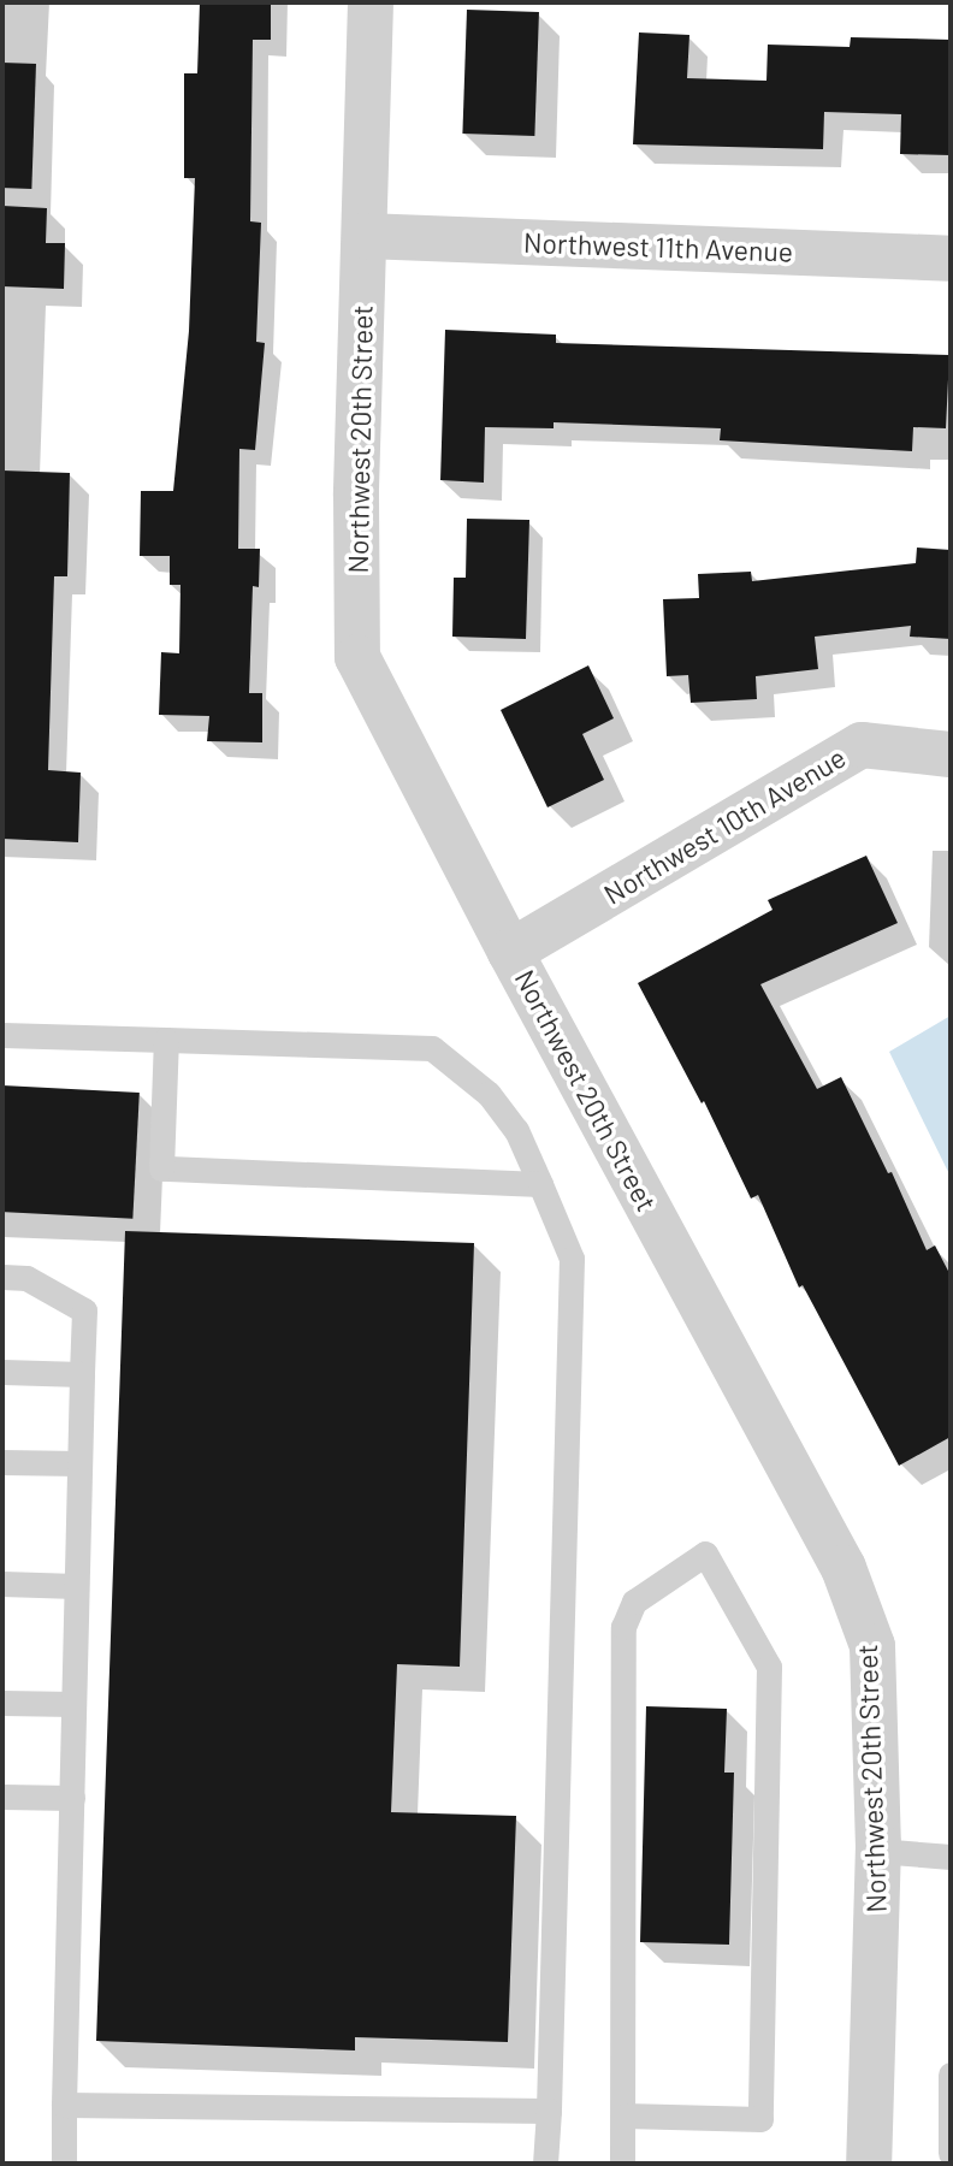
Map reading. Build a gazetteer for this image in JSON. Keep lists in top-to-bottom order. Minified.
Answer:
{"streets":{"street":["Northwest 11th Avenue","Northwest 20th Street","Northwest 10th Avenue"]},"crossings":[["Northwest 11th Avenue","Northwest 20th Street"],["Northwest 20th Street","Northwest 10th Avenue"]]}
